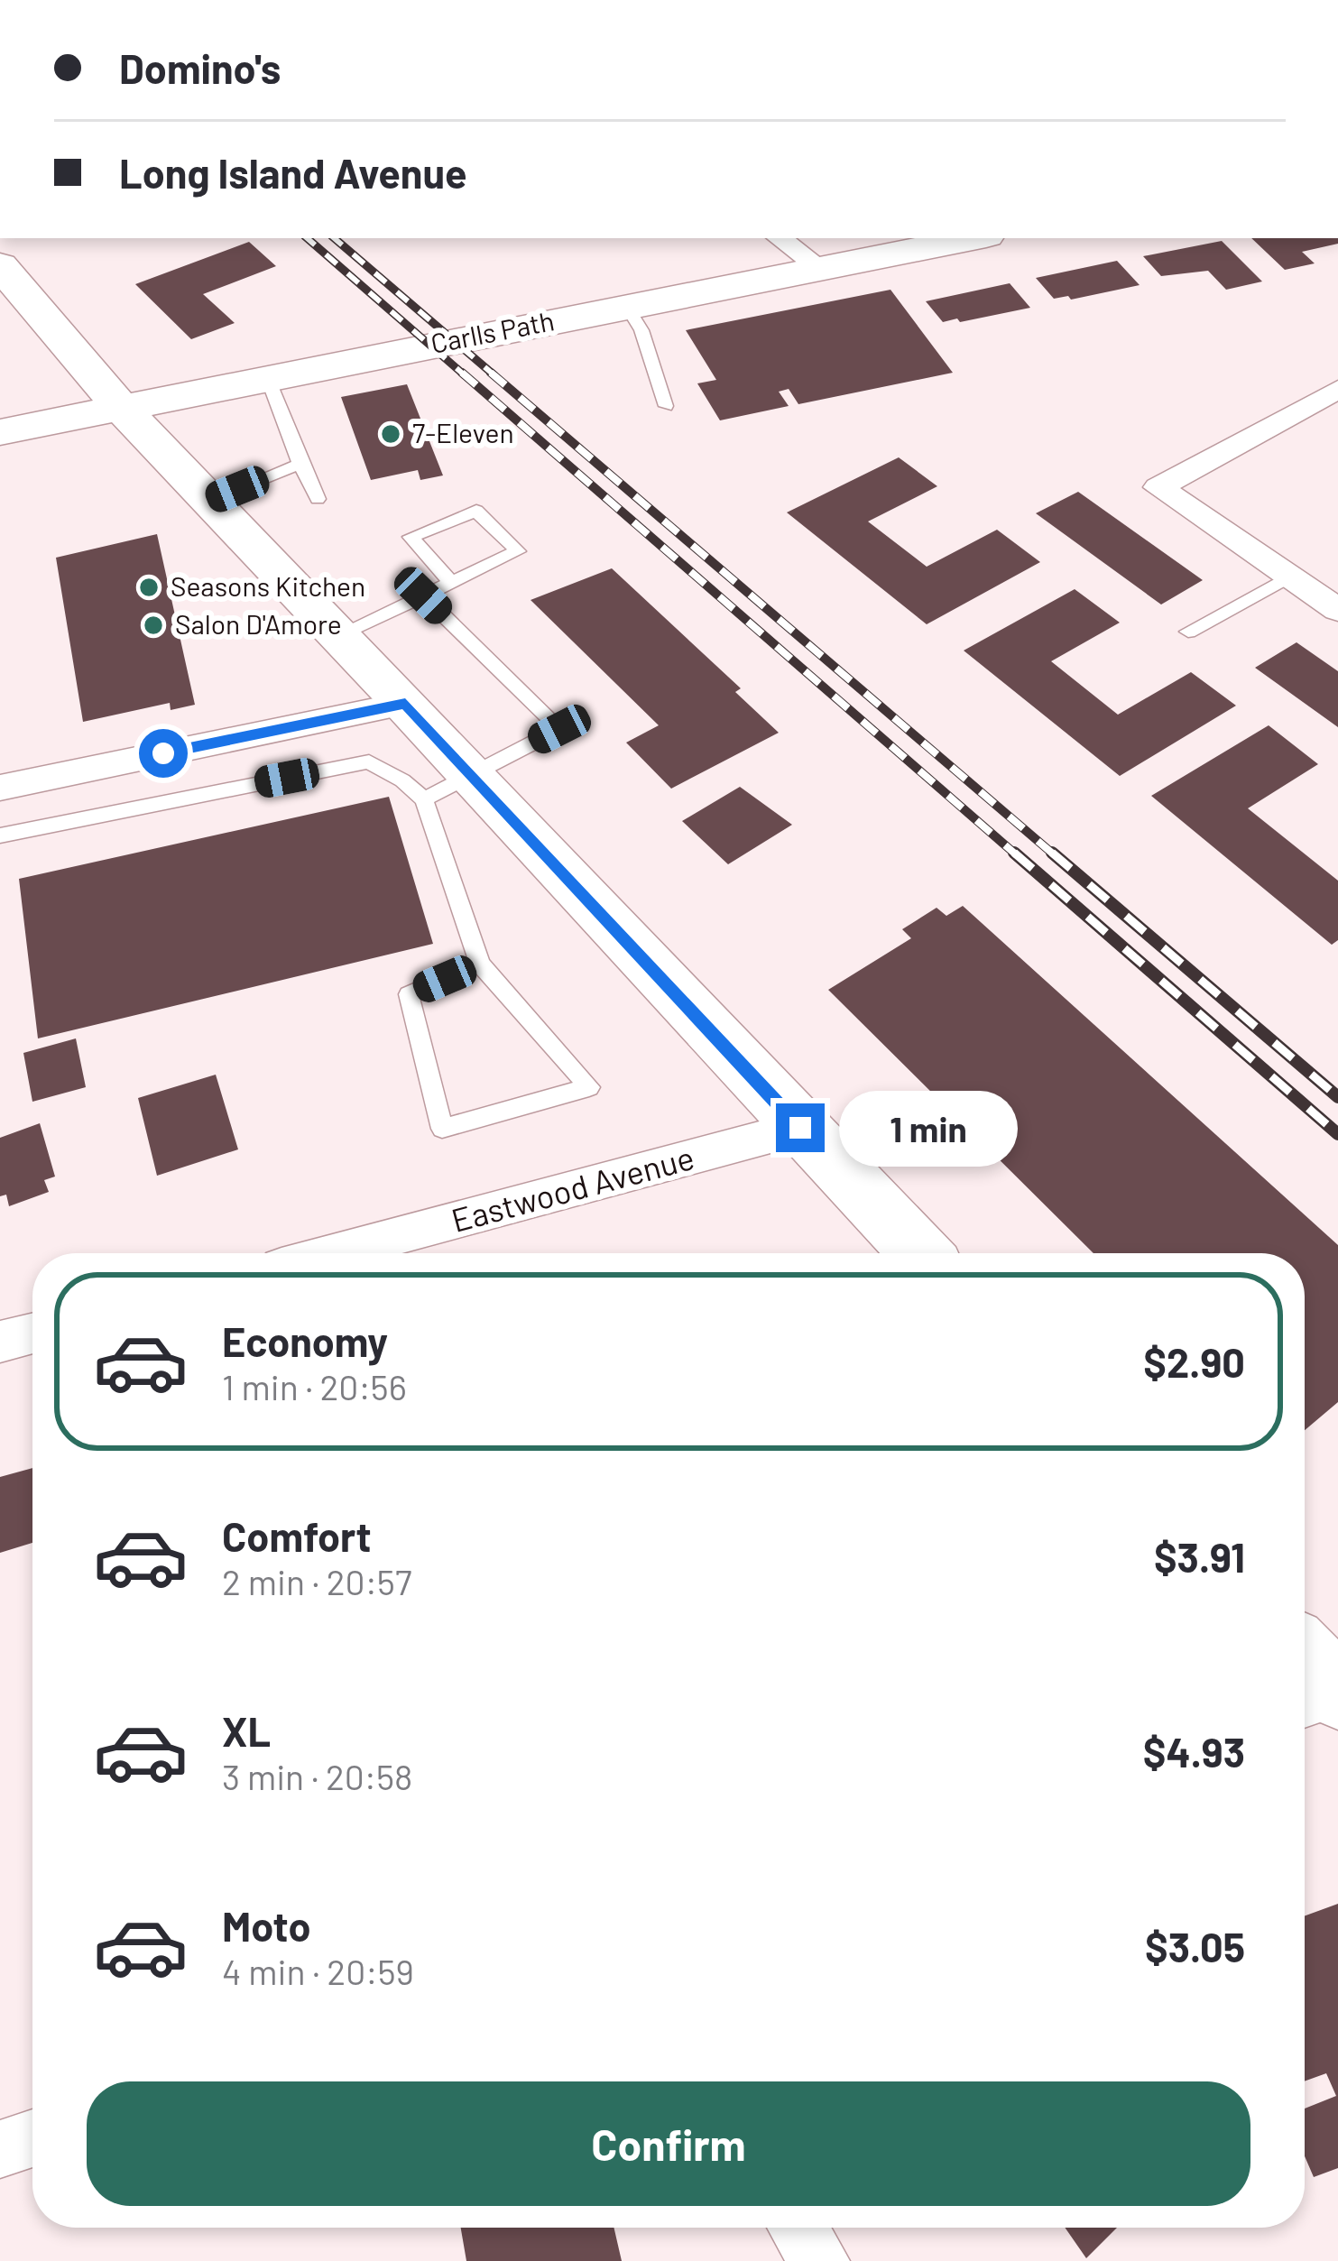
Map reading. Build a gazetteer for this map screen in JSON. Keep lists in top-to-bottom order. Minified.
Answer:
{"streets":{"street":["Carlls Path","Eastwood Avenue"]},"places":["7-Eleven","Seasons Kitchen","Salon D'Amore"],"page":{"banner":["Domino's","Long Island Avenue"],"bubble":"1 min","list":[{"name":"Economy","note":"1 min · 20:56","value":"$2.90"},{"name":"Comfort","note":"2 min · 20:57","value":"$3.91"},{"name":"XL","note":"3 min · 20:58","value":"$4.93"},{"name":"Moto","note":"4 min · 20:59","value":"$3.05"}],"buttons":"Confirm"}}
